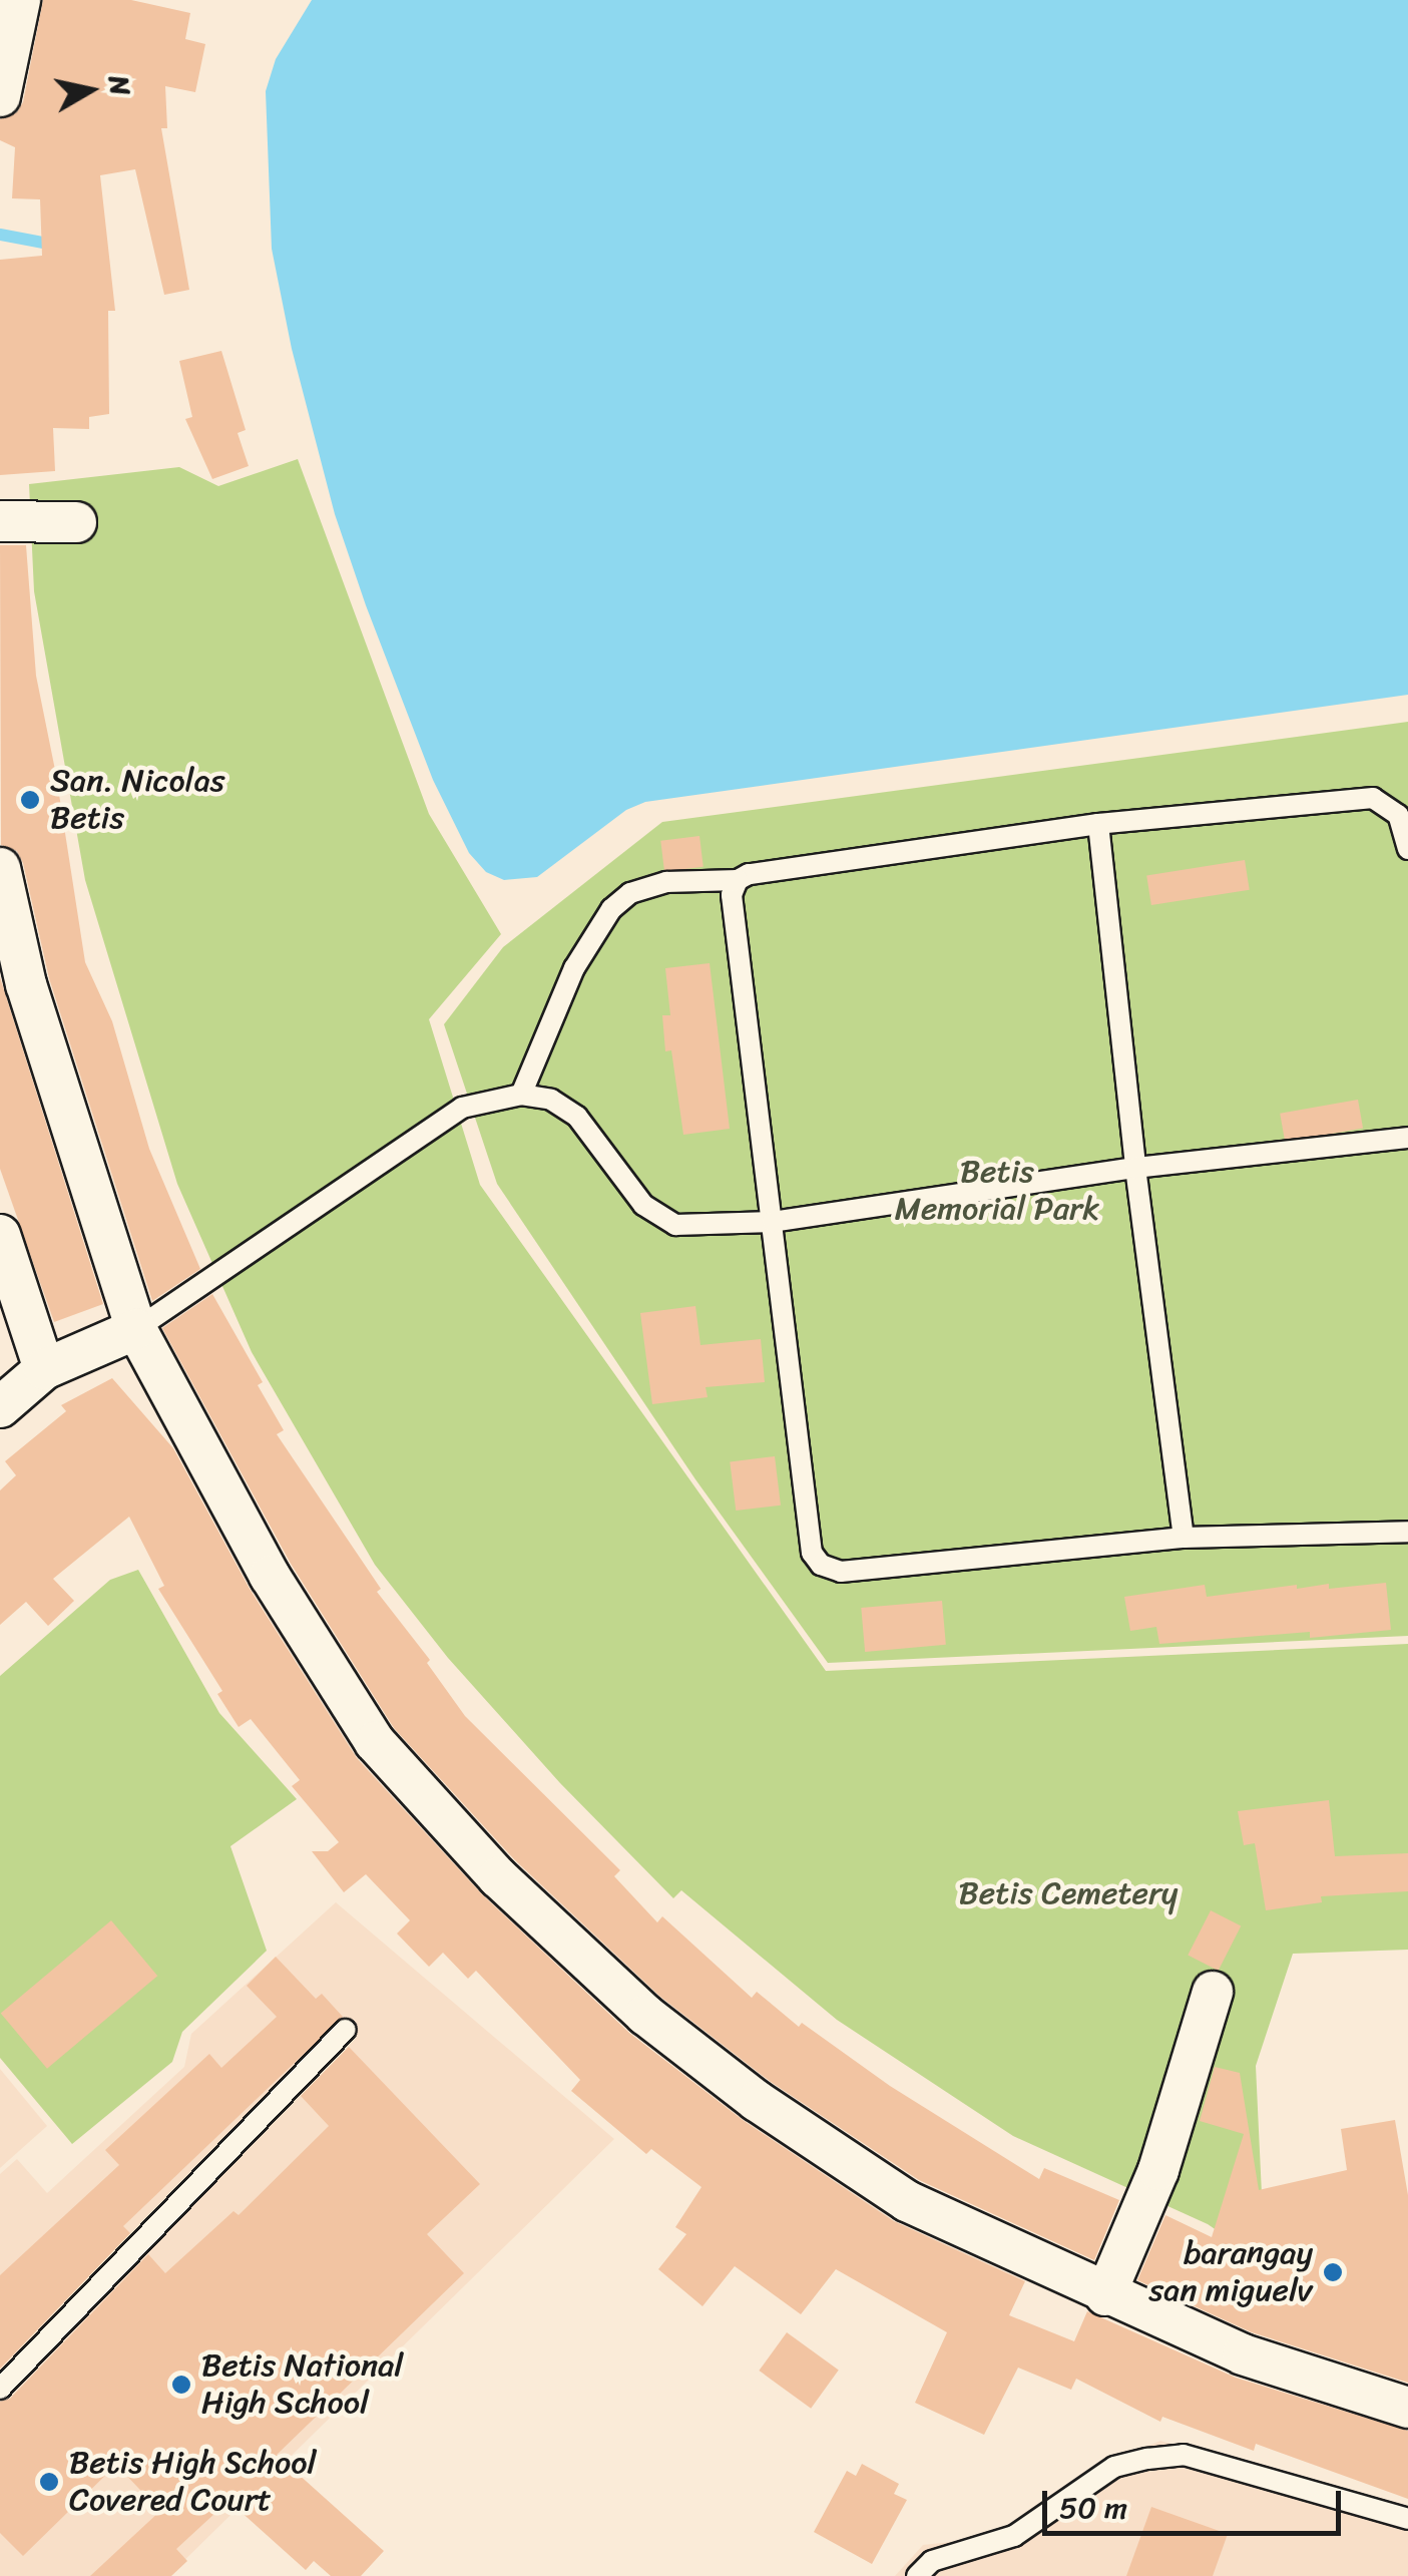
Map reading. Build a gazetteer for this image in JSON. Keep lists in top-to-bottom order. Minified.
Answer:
{"parks":["Betis Memorial Park","Betis Cemetery"],"places":["San. Nicolas Betis","barangay san miguelv","Betis National High School","Betis High School Covered Court"],"scale_bar":"50 m","north":"right"}
